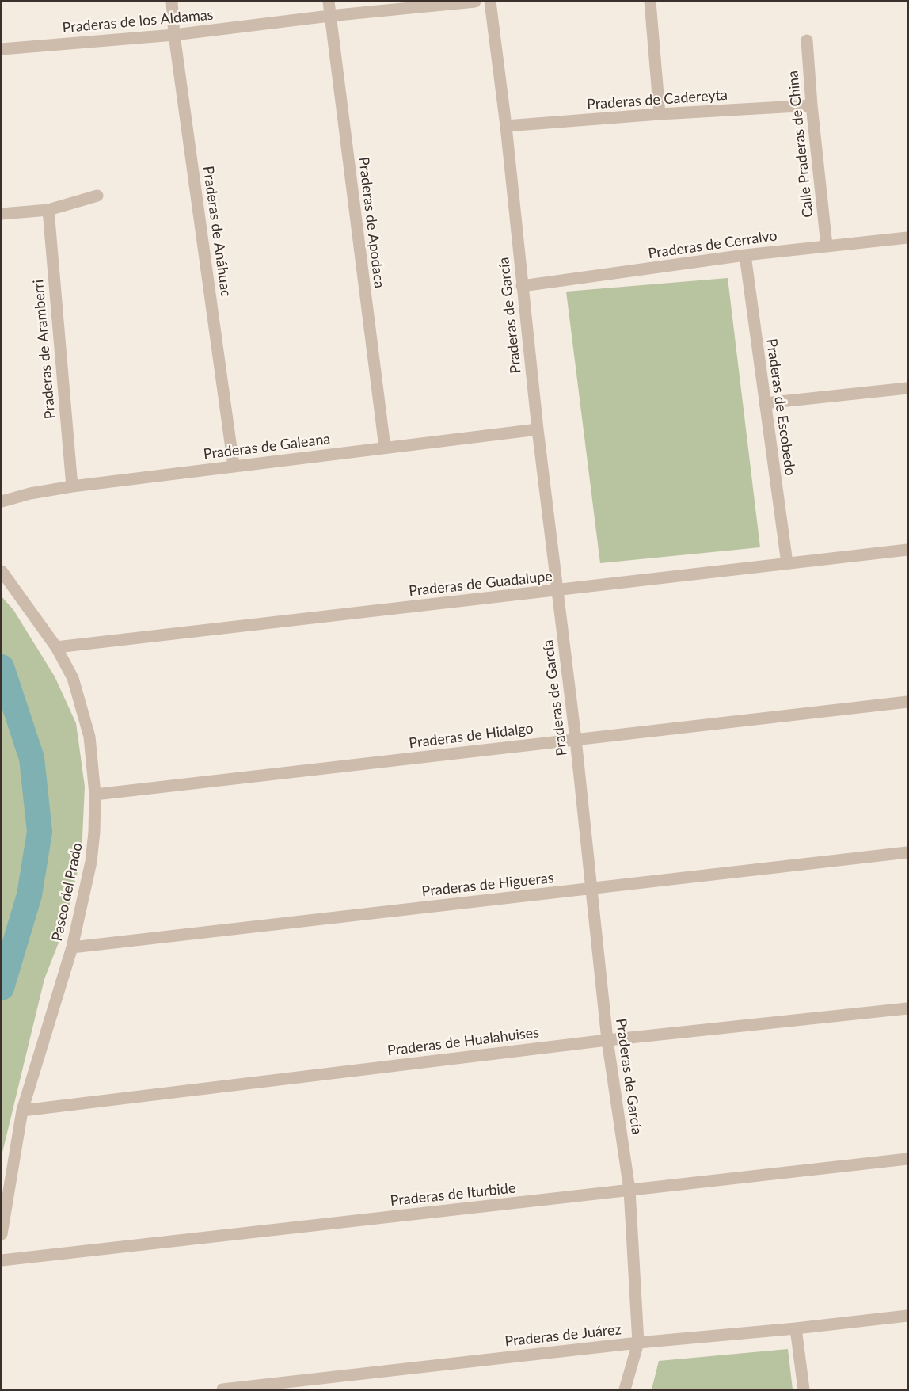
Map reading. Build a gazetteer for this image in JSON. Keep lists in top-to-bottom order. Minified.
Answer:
{"streets":{"street":["Praderas de los Aldamas","Praderas de Cadereyta","Calle Praderas de China","Praderas de Apodaca","Praderas de Anáhuac","Praderas de Cerralvo","Praderas de García","Praderas de Aramberri","Praderas de Escobedo","Praderas de Galeana","Praderas de Guadalupe","Praderas de Hidalgo","Praderas de Higueras","Paseo del Prado","Praderas de Hualahuises","Praderas de Iturbide","Praderas de Juárez"]},"crossings":[["Praderas de los Aldamas","Praderas de Apodaca"],["Praderas de los Aldamas","Praderas de Anáhuac"],["Praderas de Cadereyta","Calle Praderas de China"],["Praderas de Cadereyta","Praderas de García"],["Calle Praderas de China","Praderas de Cerralvo"],["Praderas de Apodaca","Praderas de Galeana"],["Praderas de Anáhuac","Praderas de Galeana"],["Praderas de Cerralvo","Praderas de García"],["Praderas de Cerralvo","Praderas de Escobedo"],["Praderas de García","Praderas de Galeana"],["Praderas de García","Praderas de Guadalupe"],["Praderas de García","Praderas de Hidalgo"],["Praderas de García","Praderas de Higueras"],["Praderas de García","Praderas de Hualahuises"],["Praderas de García","Praderas de Iturbide"],["Praderas de García","Praderas de Juárez"],["Praderas de Aramberri","Praderas de Galeana"],["Praderas de Escobedo","Praderas de Guadalupe"],["Praderas de Guadalupe","Paseo del Prado"],["Praderas de Hidalgo","Paseo del Prado"],["Praderas de Higueras","Paseo del Prado"],["Paseo del Prado","Praderas de Hualahuises"]]}
